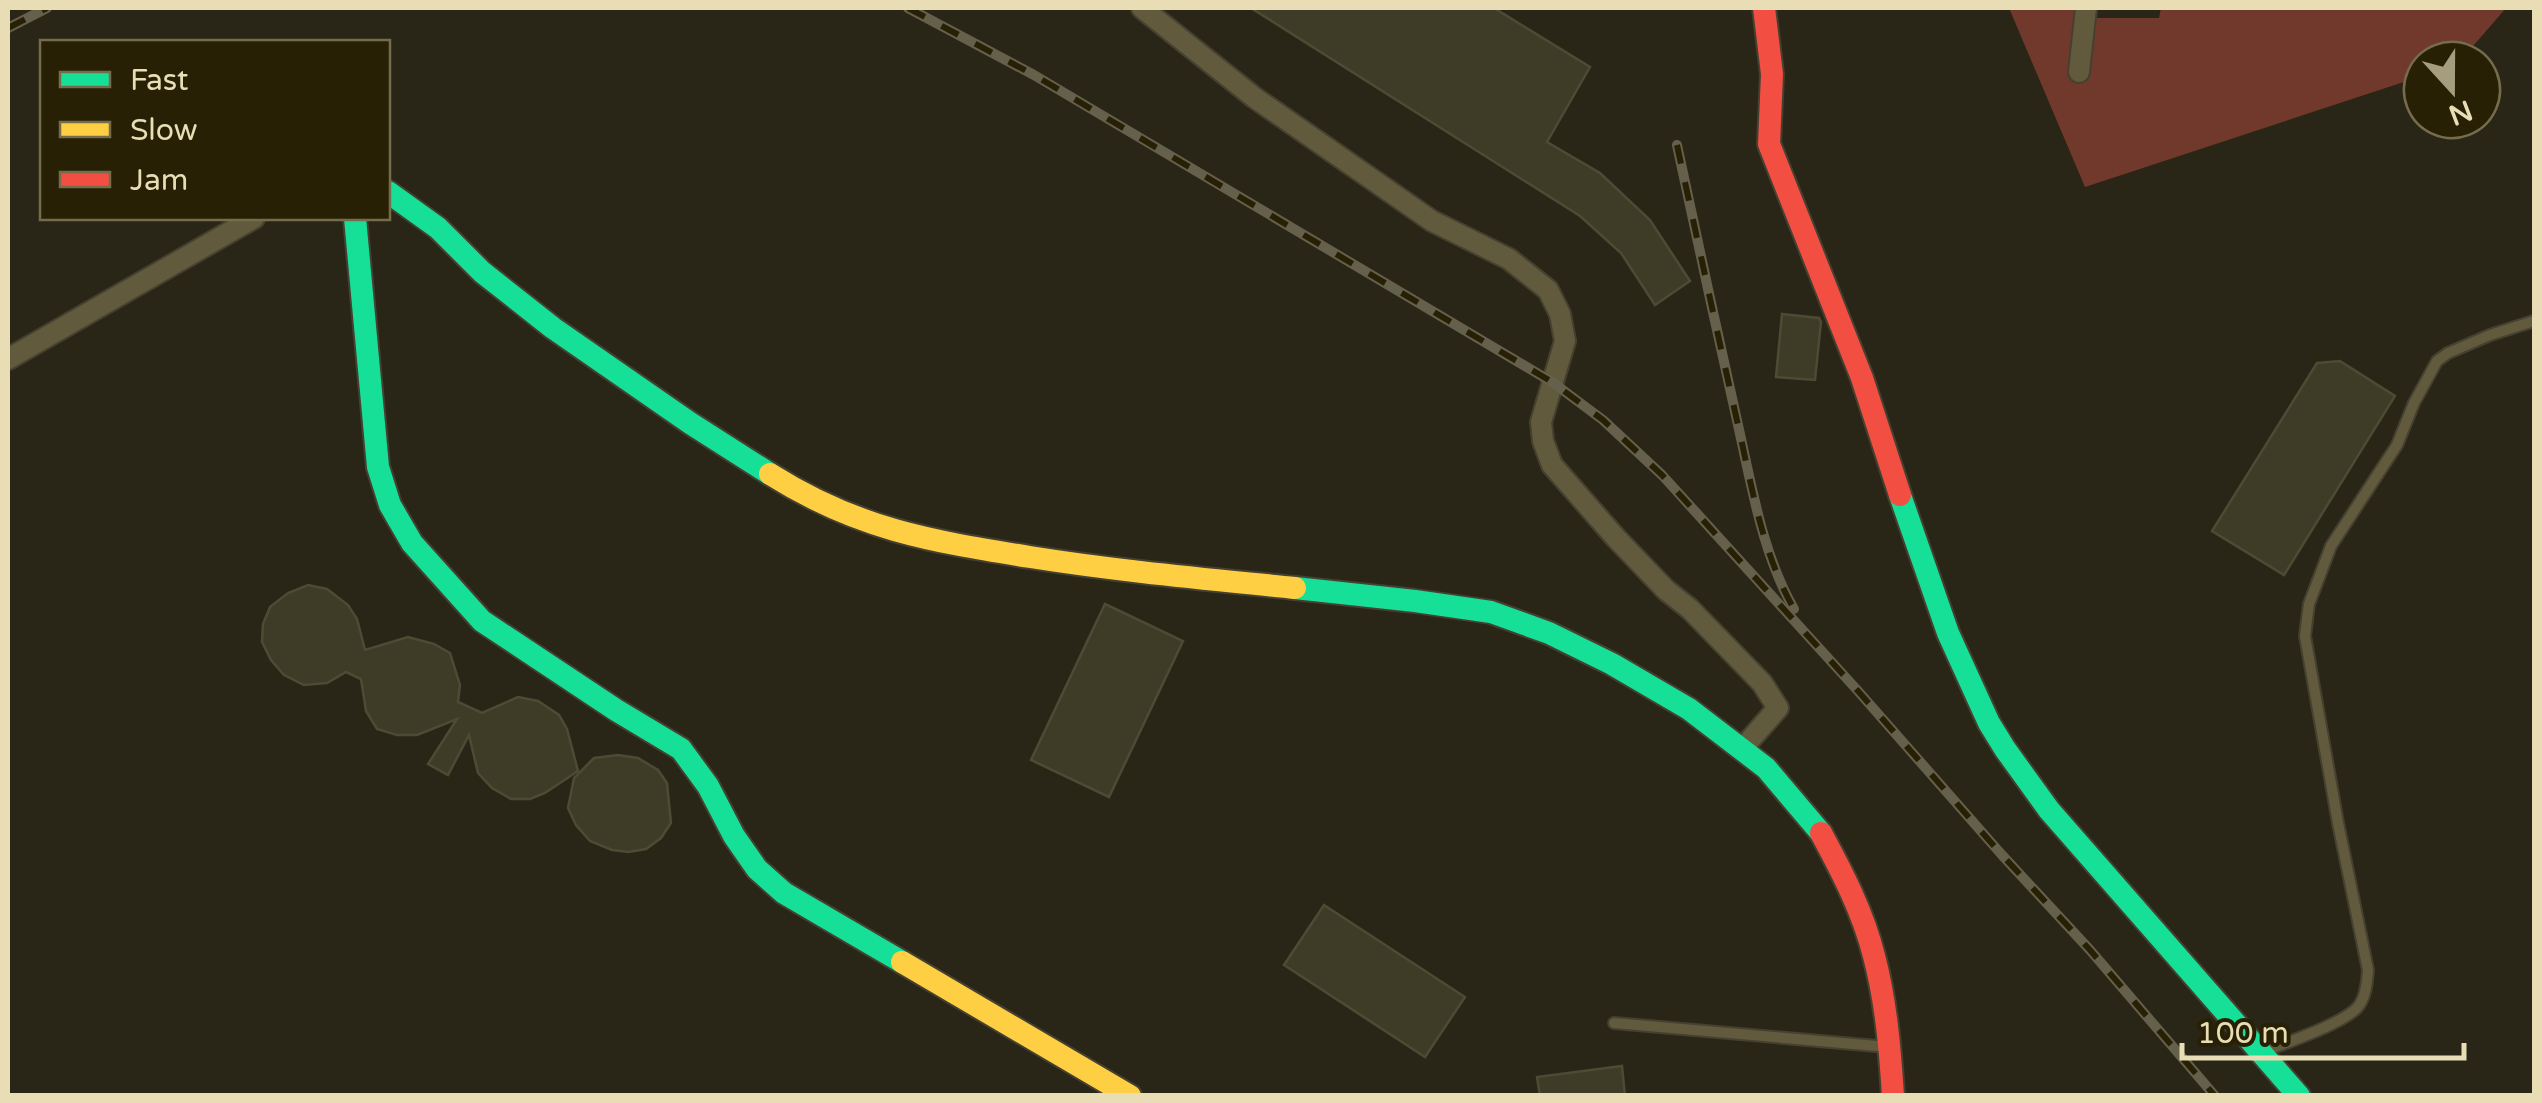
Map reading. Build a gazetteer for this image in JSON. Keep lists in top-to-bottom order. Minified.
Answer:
{"legend":["Fast","Slow","Jam"],"scale_bar":"100 m","north":"bottom"}
